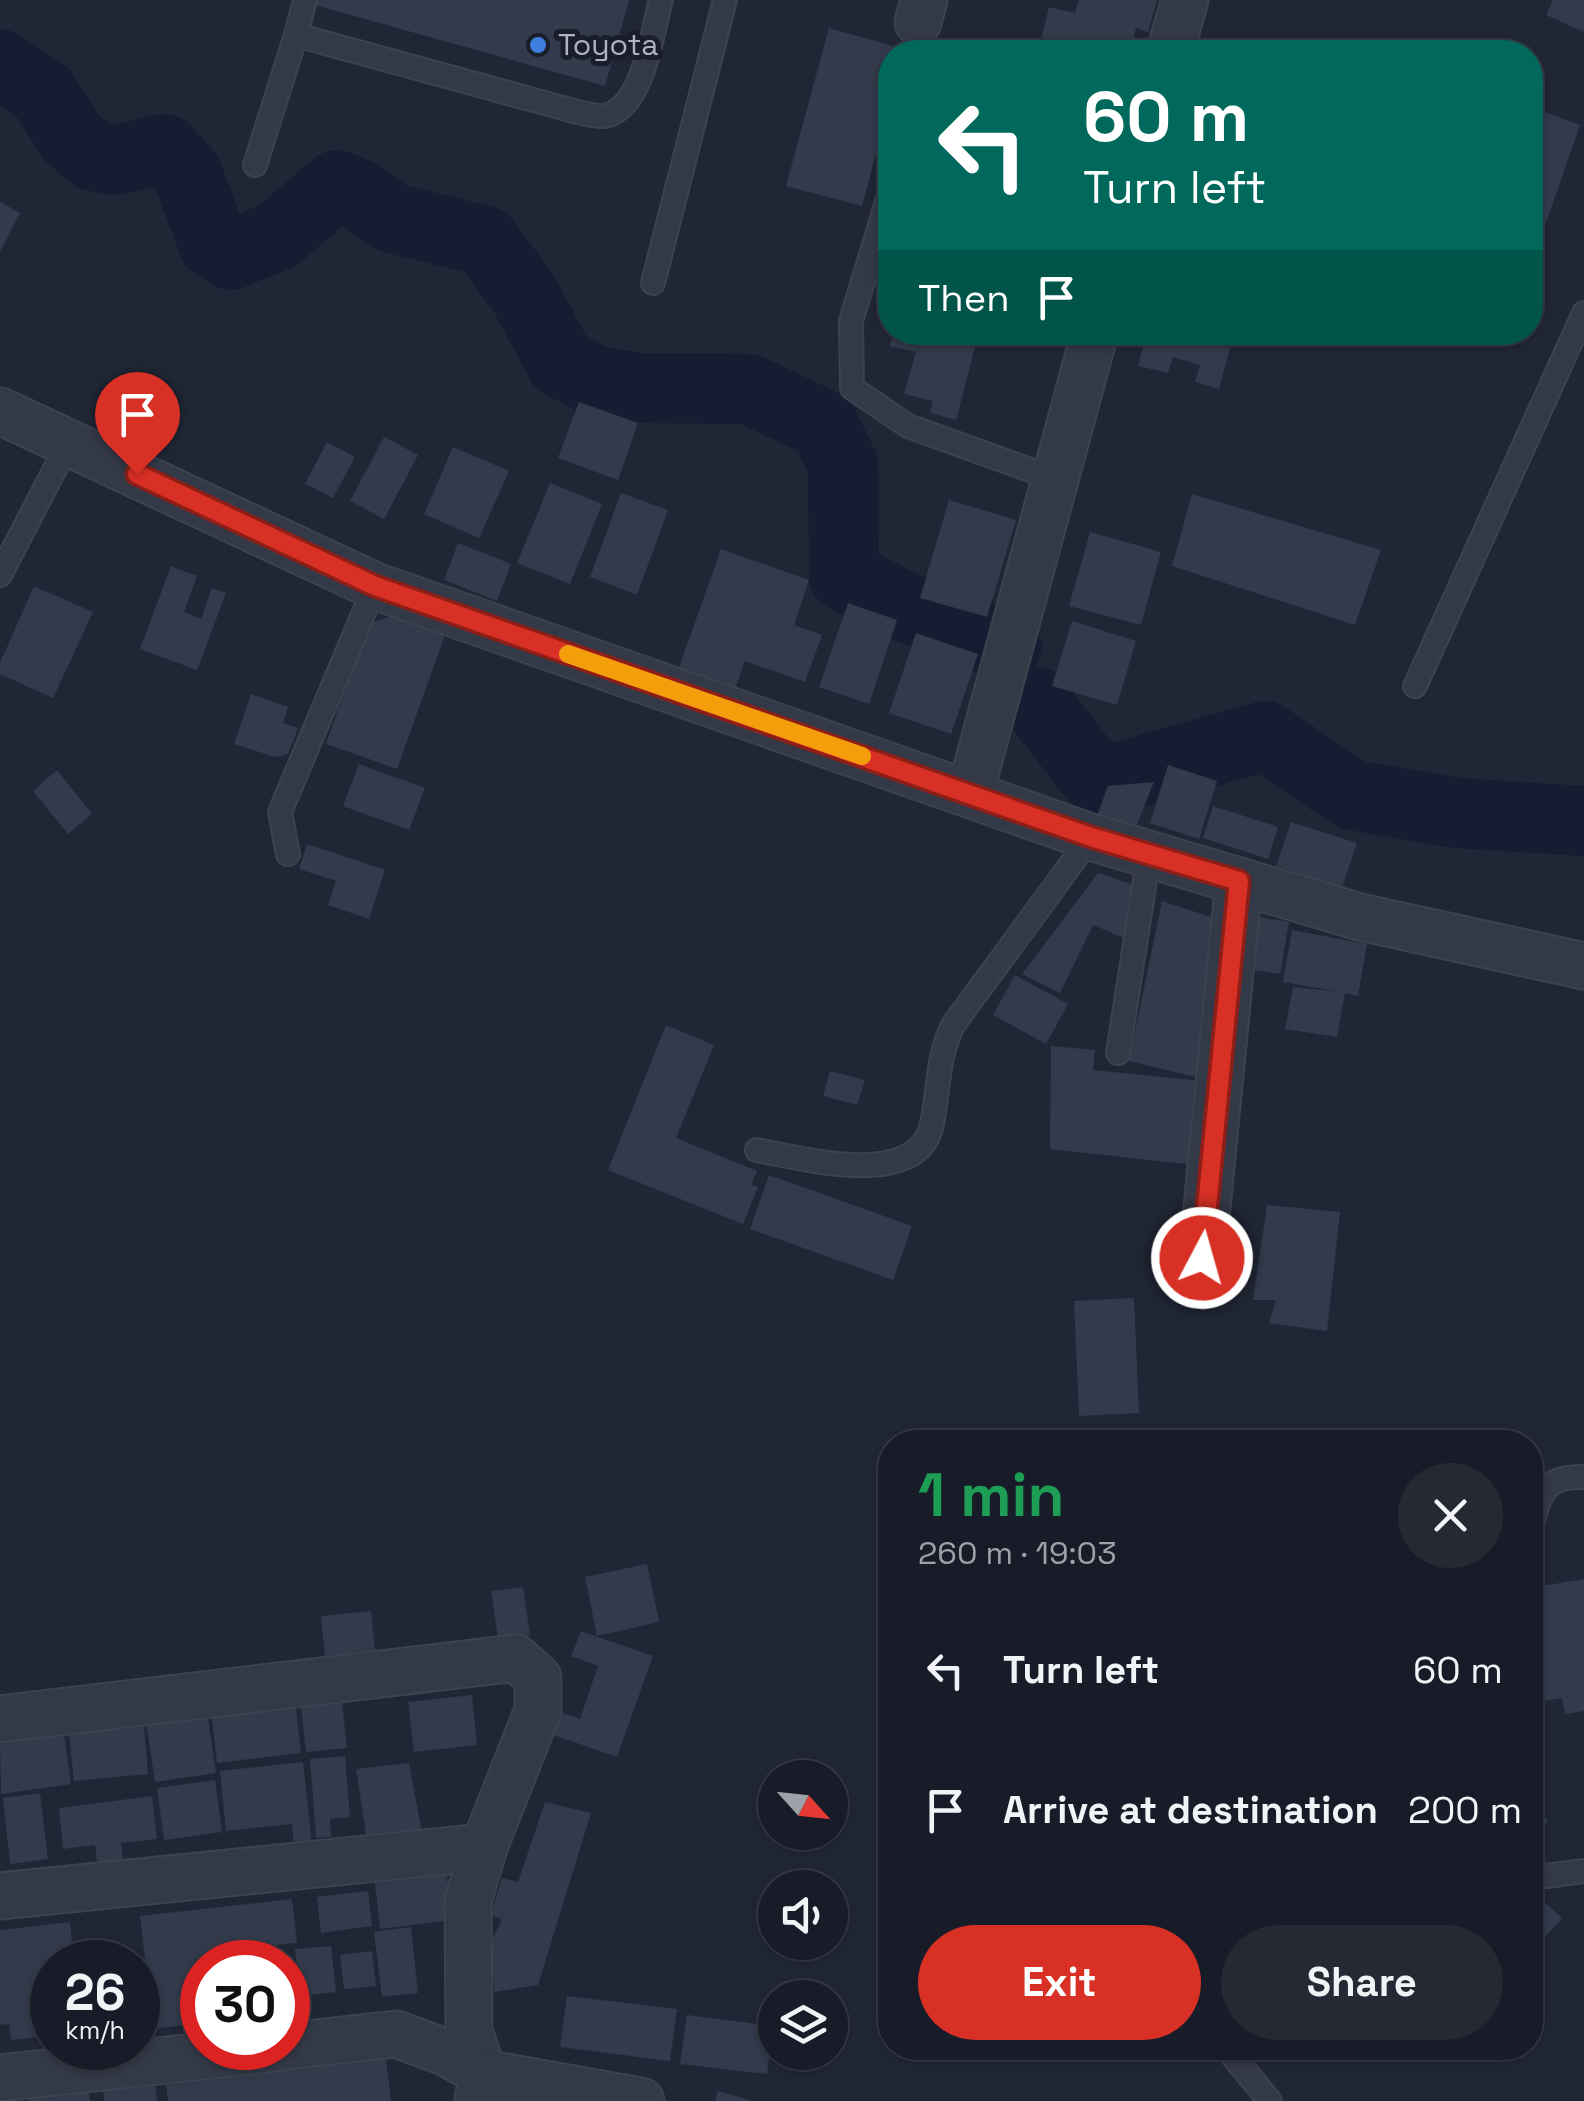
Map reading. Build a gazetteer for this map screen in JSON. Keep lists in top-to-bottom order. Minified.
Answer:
{"places":["Toyota"],"north":"bottom right","page":{"turn":["60 m","Turn left"],"then":"Then","heading":["1 min","260 m · 19:03"],"list":[{"name":"Turn left","value":"60 m"},{"name":"Arrive at destination","value":"200 m"}],"buttons":["Exit","Share"],"speed":"26 km/h","limit":"30"}}
